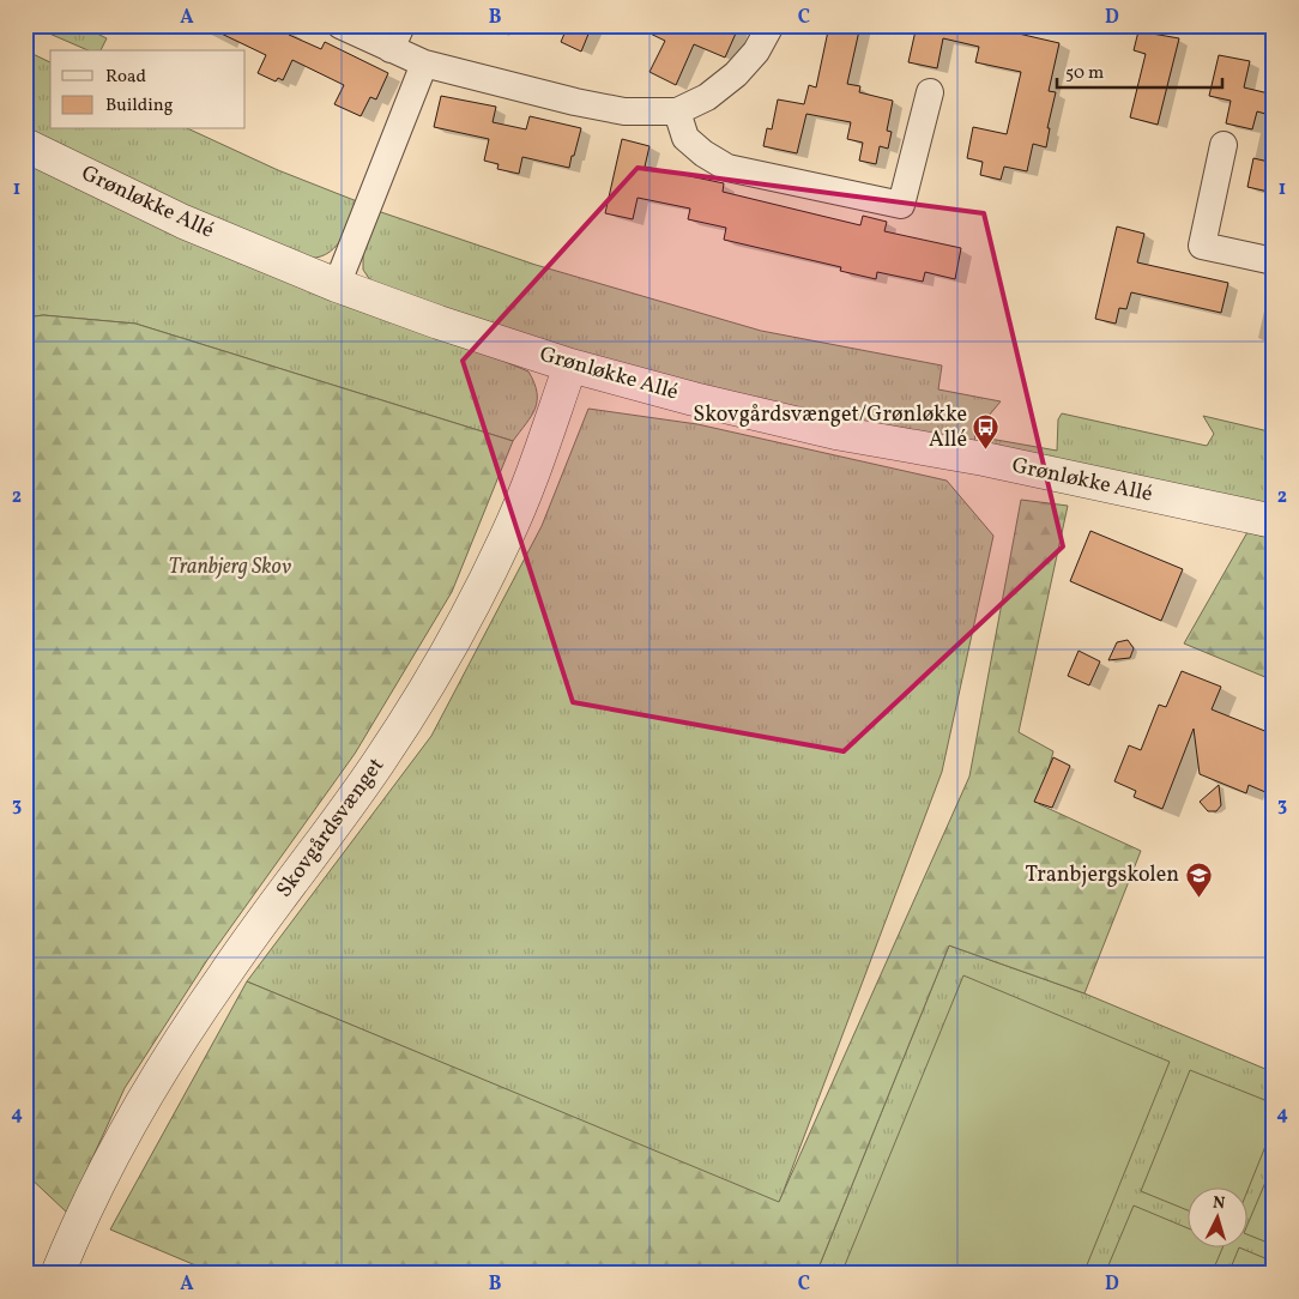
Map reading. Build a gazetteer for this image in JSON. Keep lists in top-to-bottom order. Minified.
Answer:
{"streets":{"street":["Grønløkke Allé","Skovgårdsvænget"]},"crossings":[["Grønløkke Allé","Skovgårdsvænget"]],"parks":["Tranbjerg Skov"],"places":{"bus stop":["Skovgårdsvænget/Grønløkke Allé"],"school or university":["Tranbjergskolen"]},"legend":["Road","Building"],"scale_bar":"50 m","north":"top","grid":{"columns":["A","B","C","D"],"rows":["1","2","3","4"]}}
